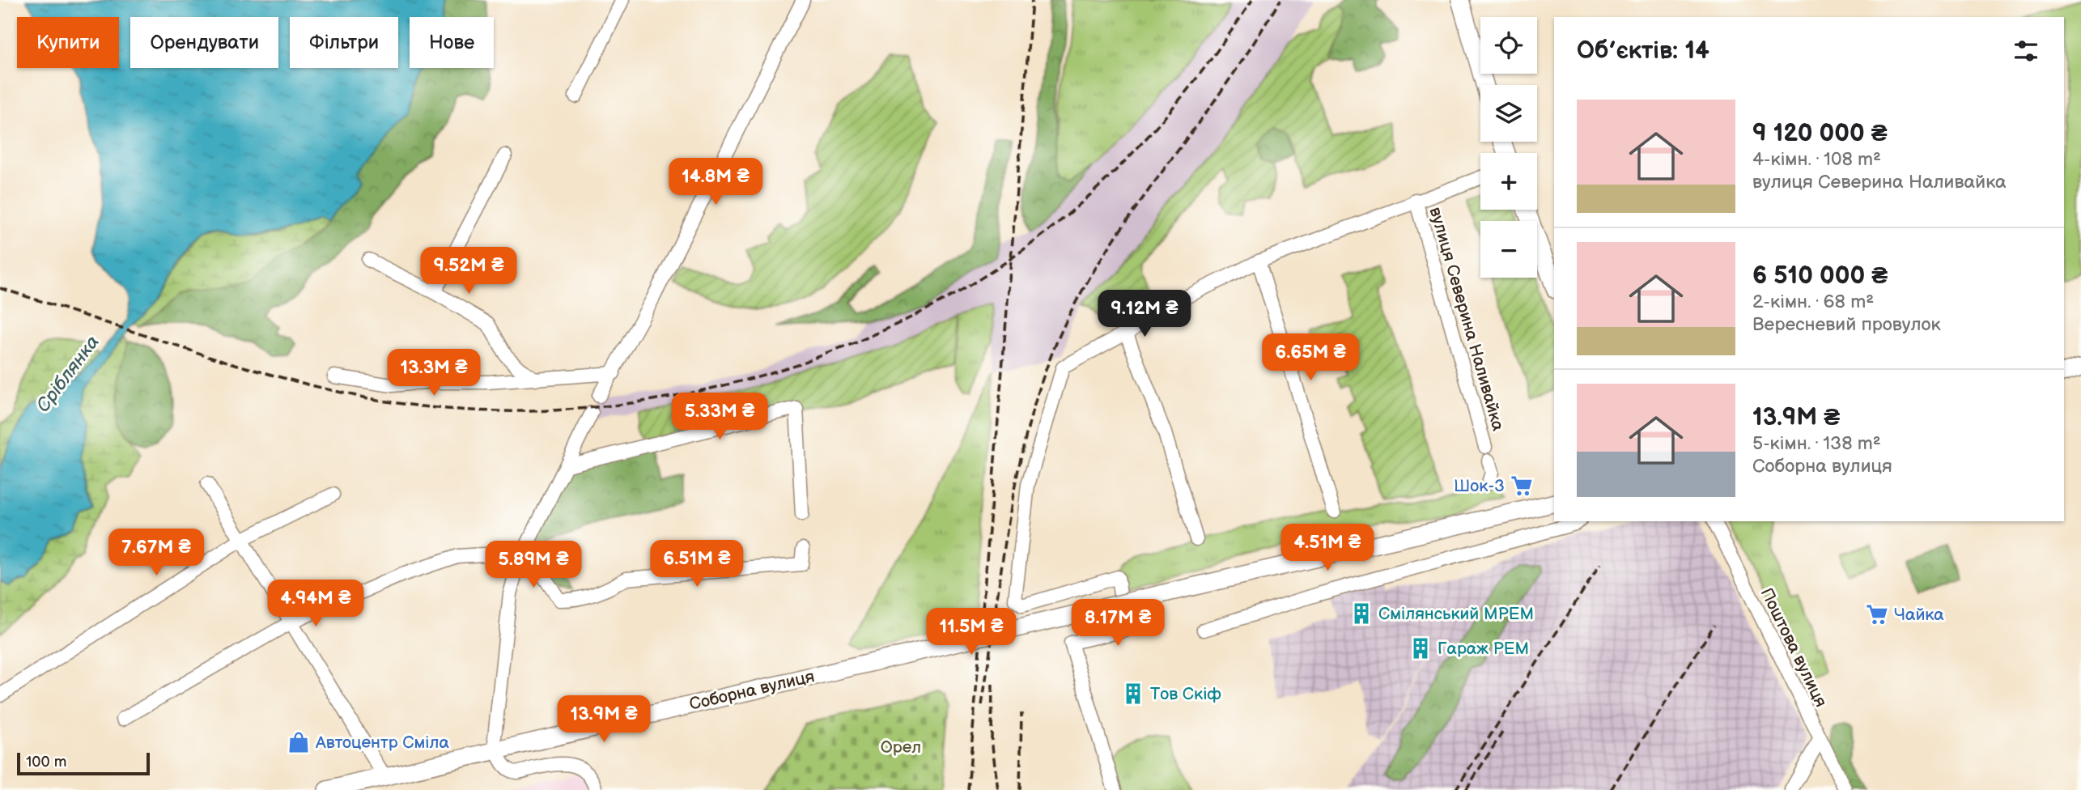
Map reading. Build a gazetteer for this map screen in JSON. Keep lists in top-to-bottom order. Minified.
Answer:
{"streets":{"main road":["Соборна вулиця"],"street":["вулиця Северина Наливайка","Поштова вулиця"]},"water":["Сріблянка"],"parks":["Орел"],"places":{"supermarket":["Шок-3","Чайка"],"building":["Смілянський МРЕМ","Гараж РЕМ","Тов Скіф"],"shop":["Автоцентр Сміла"]},"scale_bar":"100 m","page":{"map_buttons":["+","−"],"chip":["Купити","Орендувати","Фільтри","Нове"],"heading":"Об’єктів: 14","list":[{"name":"9 120 000 ₴","note":"4-кімн. · 108 m² · вулиця Северина Наливайка"},{"name":"6 510 000 ₴","note":"2-кімн. · 68 m² · Вересневий провулок"},{"name":"13.9M ₴","note":"5-кімн. · 138 m² · Соборна вулиця"}],"price":["14.8M ₴","9.52M ₴","9.12M ₴","6.65M ₴","13.3M ₴","5.33M ₴","4.51M ₴","7.67M ₴","6.51M ₴","5.89M ₴","4.94M ₴","8.17M ₴","11.5M ₴","13.9M ₴"],"scale":"100 m"}}
